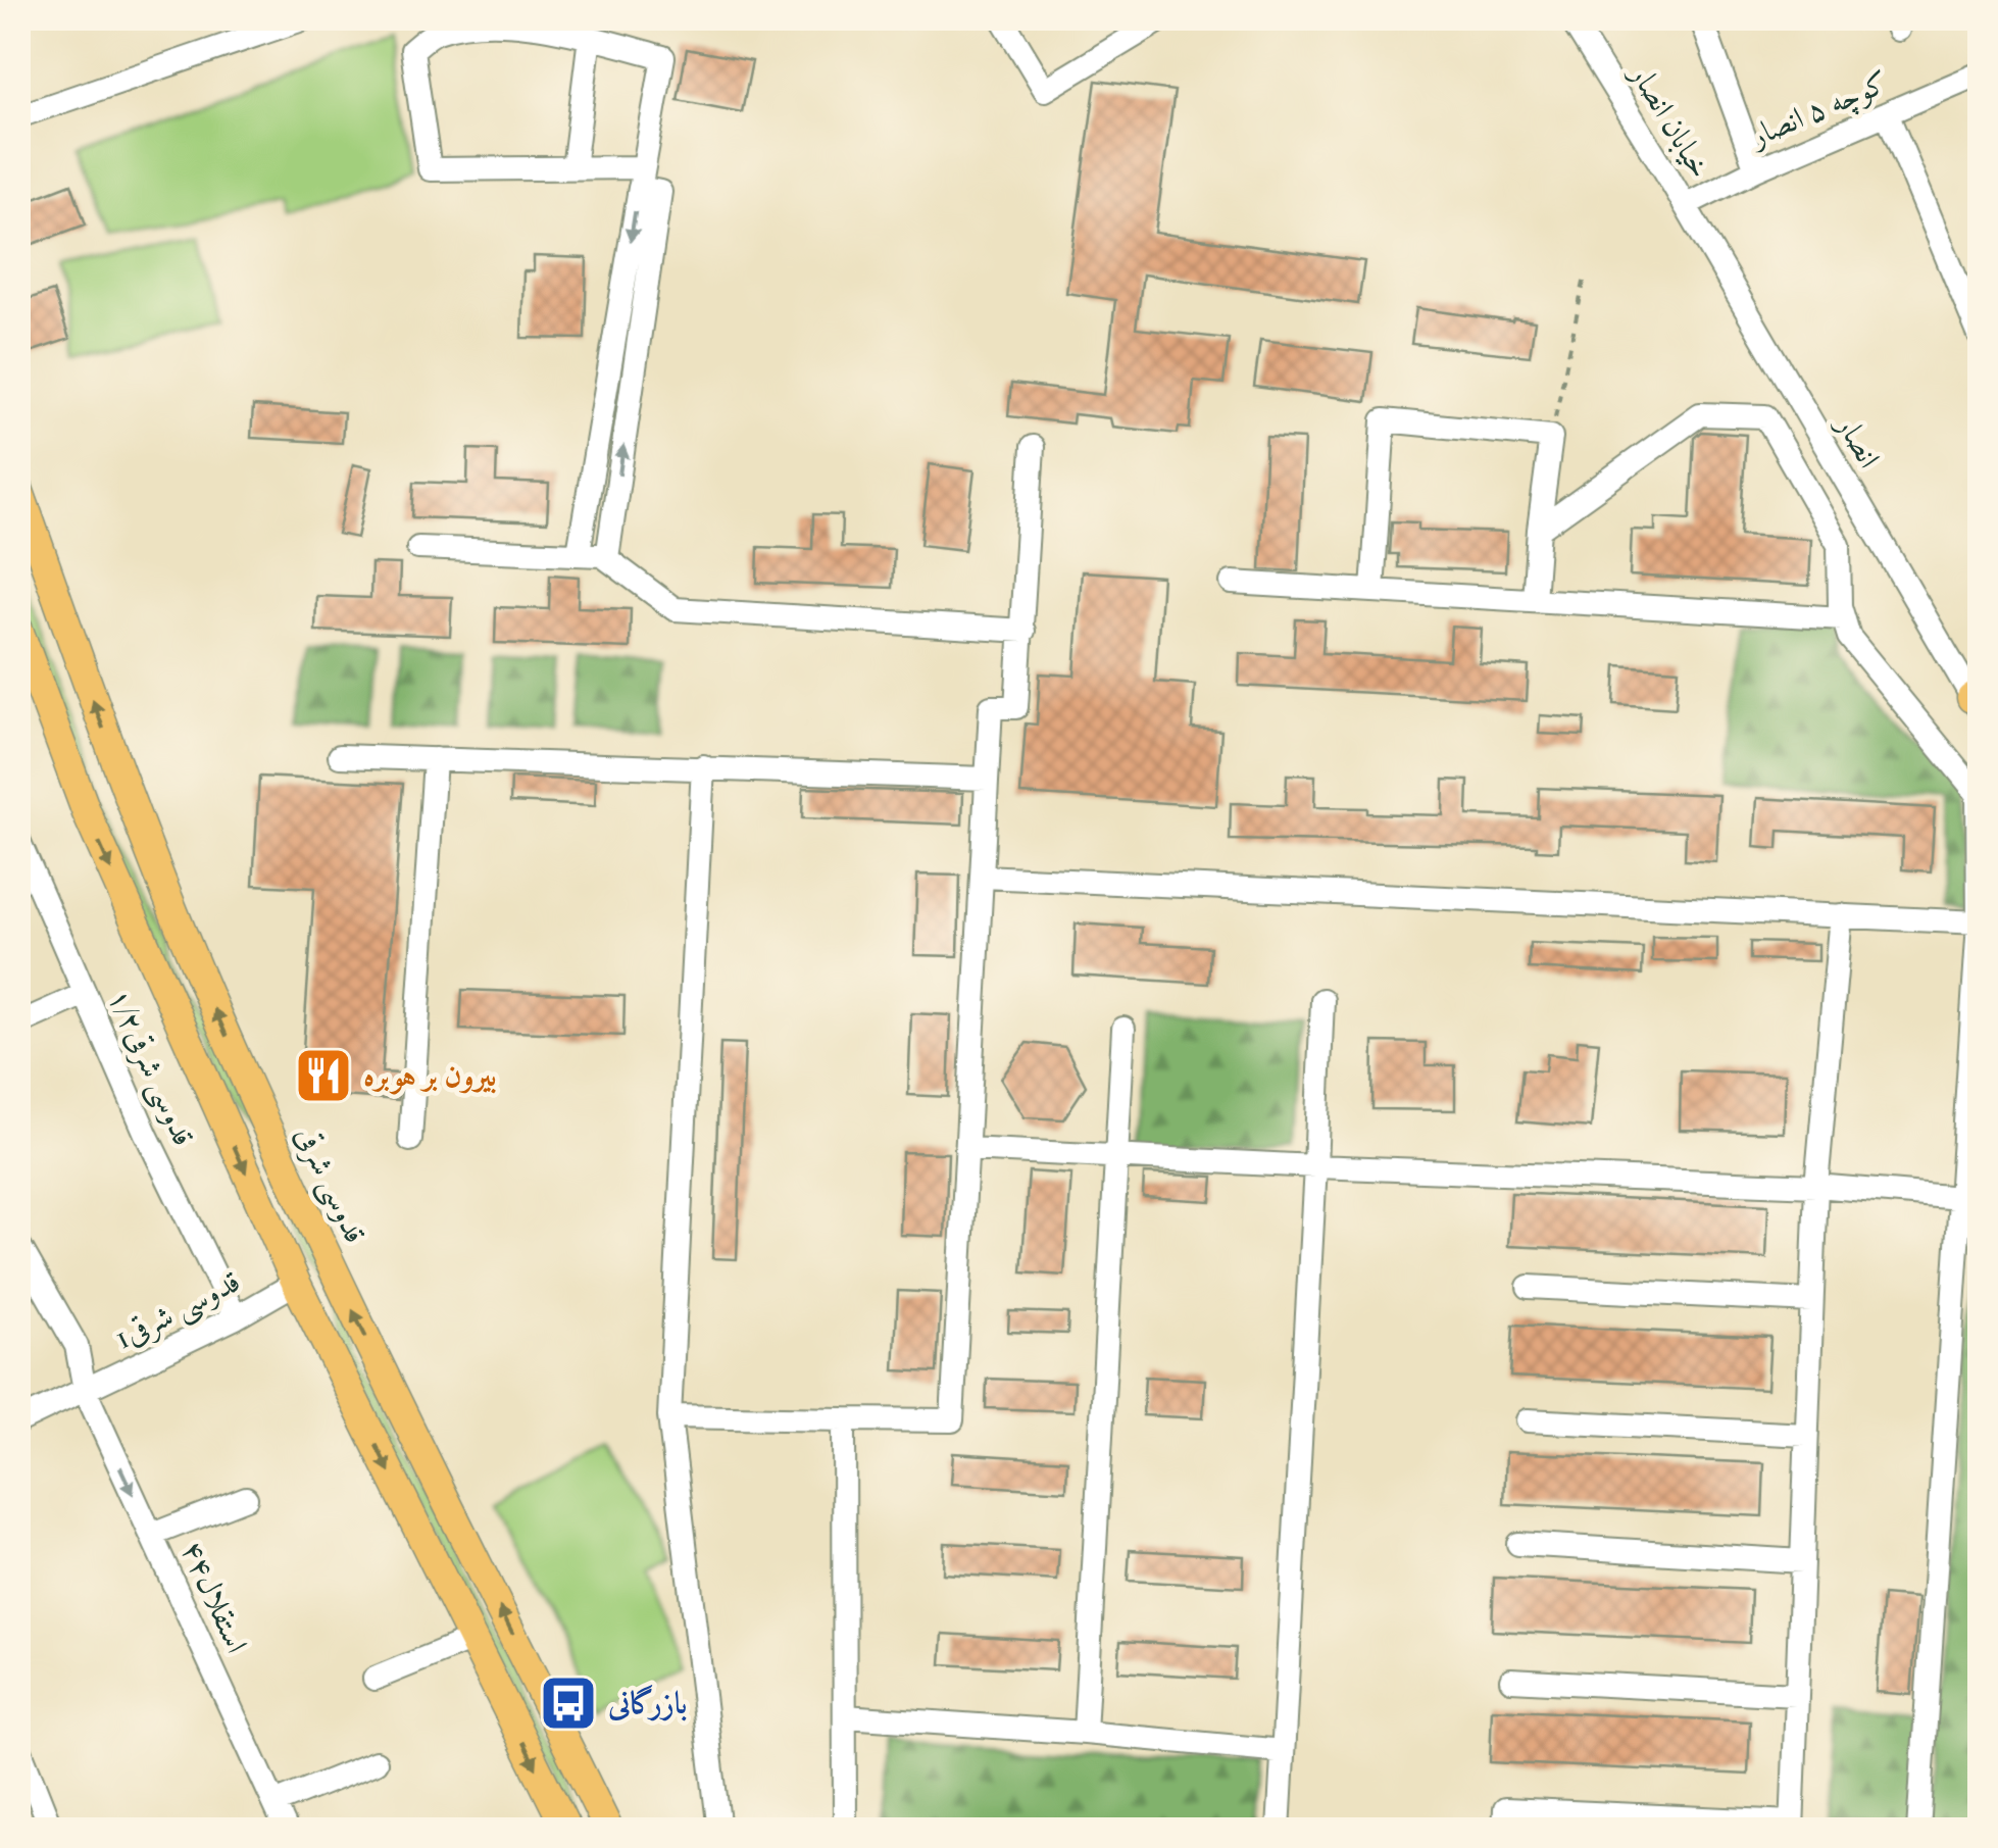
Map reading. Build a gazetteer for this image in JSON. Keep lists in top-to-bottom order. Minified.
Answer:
{"streets":{"main road":["قدوسی شرقی"],"street":["کوچه ۵ انصار","خیابان انصار","انصار","قدوسی شرقی۱/۲","1قدوسی شرقی","استقلال۴۴"]},"crossings":[["کوچه ۵ انصار","خیابان انصار"],["کوچه ۵ انصار","انصار"],["خیابان انصار","انصار"],["قدوسی شرقی۱/۲","1قدوسی شرقی"],["1قدوسی شرقی","استقلال۴۴"]],"places":{"restaurant":["بیرون بر هوبره"],"bus stop":["بازرگانی"]}}
